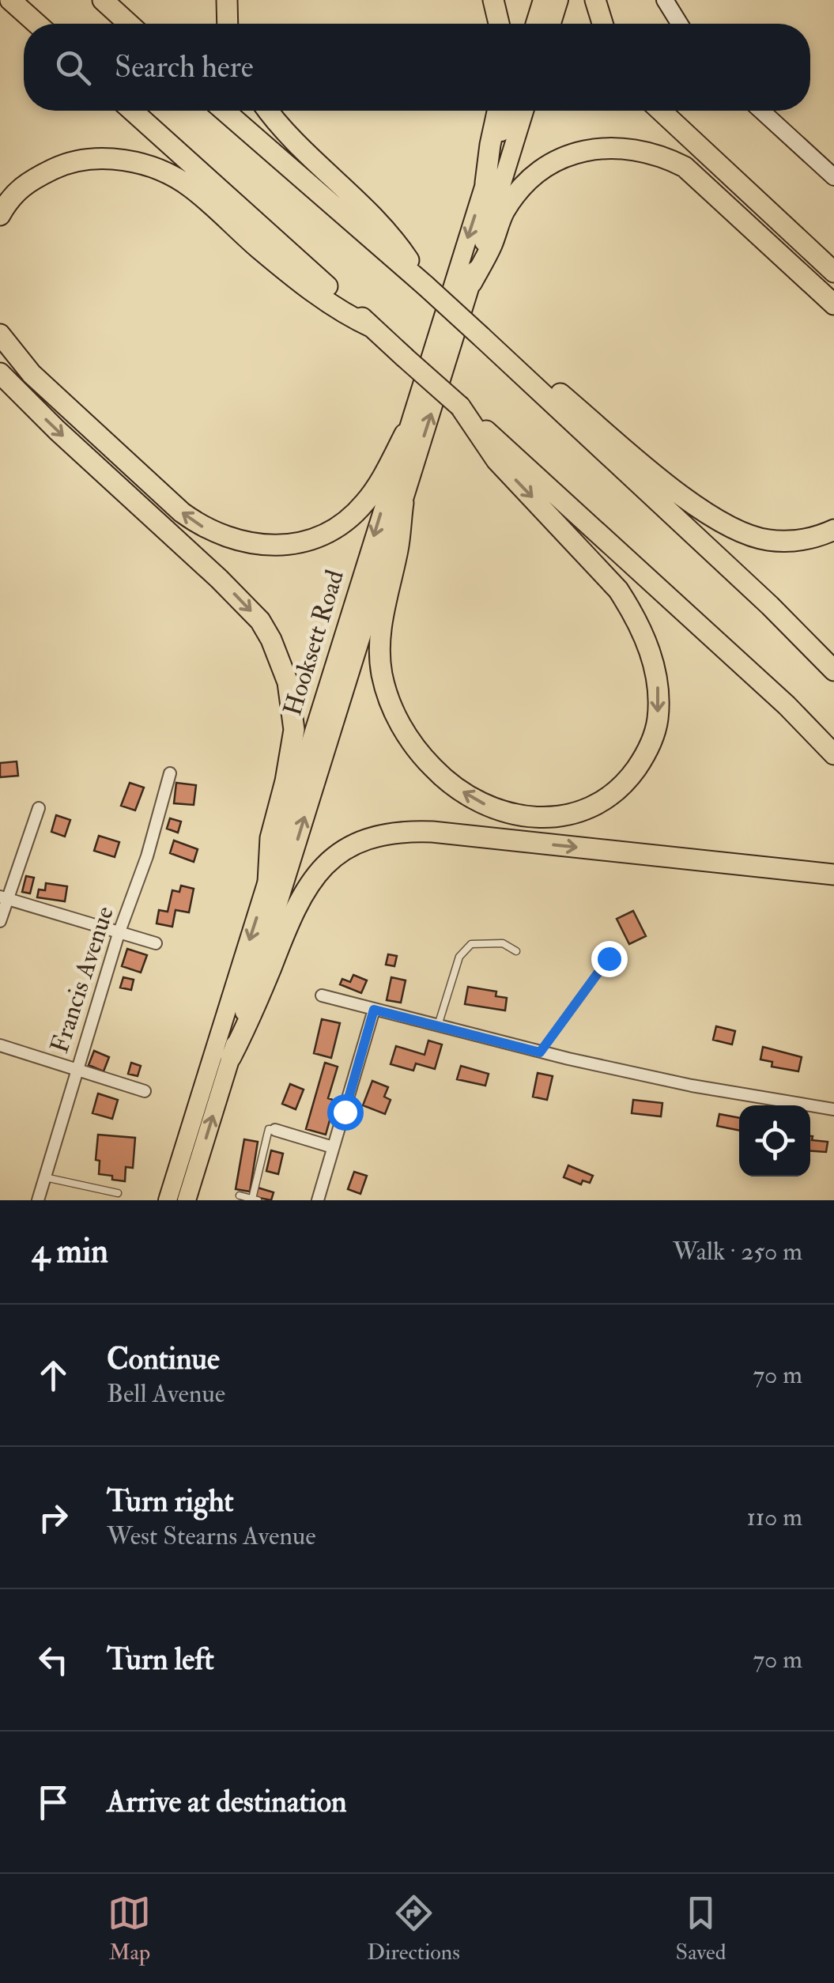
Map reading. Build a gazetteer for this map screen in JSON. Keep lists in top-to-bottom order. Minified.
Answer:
{"streets":{"main road":["Hooksett Road"],"street":["Francis Avenue"]},"page":{"search":"Search here","heading":["4 min","Walk · 250 m"],"list":[["Continue","Bell Avenue","70 m"],["Turn right","West Stearns Avenue","110 m"],["Turn left","70 m"],"Arrive at destination"],"nav":["Map","Directions","Saved"]}}
